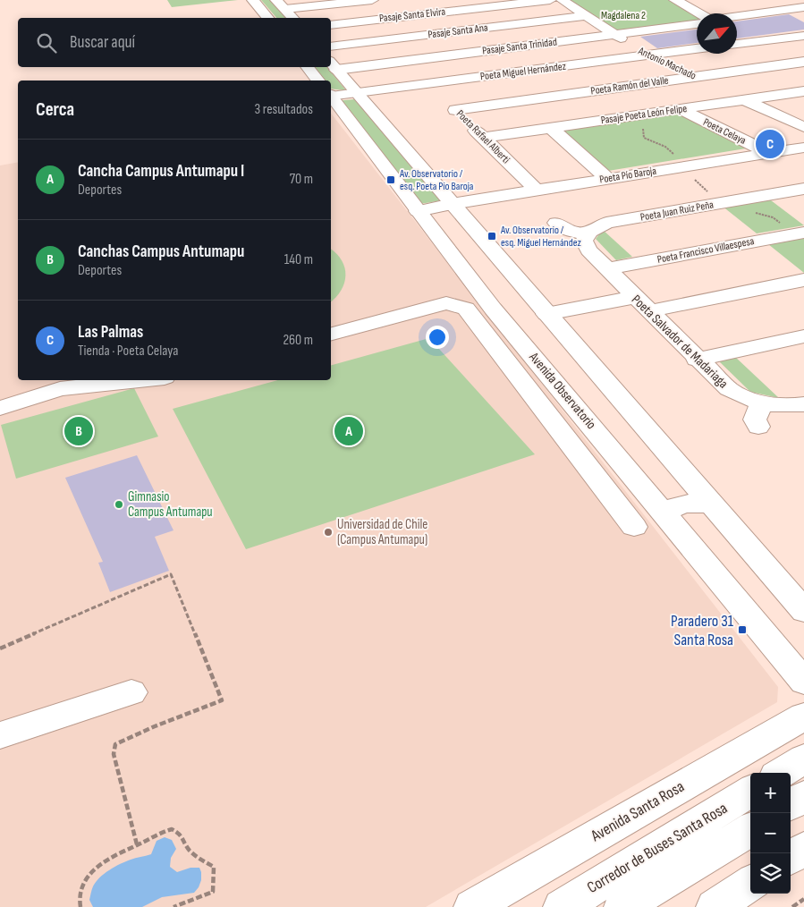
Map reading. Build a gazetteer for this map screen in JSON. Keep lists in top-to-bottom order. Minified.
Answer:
{"streets":{"street":["Pasaje Santa Elvira","Pasaje Santa Ana","Pasaje Santa Trinidad","Antonio Machado","Poeta Miguel Hernández","Poeta Ramón del Valle","Pasaje Poeta León Felipe","Poeta Celaya","Poeta Rafael Alberti","Poeta Pío Baroja","Poeta Juan Ruiz Peña","Poeta Francisco Villaespesa","Poeta Salvador de Madariaga","Avenida Observatorio","Avenida Santa Rosa","Corredor de Buses Santa Rosa"]},"crossings":[["Pasaje Santa Ana","Antonio Machado"],["Pasaje Santa Trinidad","Antonio Machado"],["Antonio Machado","Poeta Miguel Hernández"],["Antonio Machado","Poeta Ramón del Valle"],["Antonio Machado","Pasaje Poeta León Felipe"],["Poeta Miguel Hernández","Poeta Rafael Alberti"],["Poeta Ramón del Valle","Poeta Rafael Alberti"],["Pasaje Poeta León Felipe","Poeta Celaya"],["Pasaje Poeta León Felipe","Poeta Rafael Alberti"],["Poeta Celaya","Poeta Pío Baroja"],["Poeta Rafael Alberti","Poeta Pío Baroja"],["Poeta Pío Baroja","Avenida Observatorio"],["Poeta Juan Ruiz Peña","Poeta Salvador de Madariaga"],["Poeta Francisco Villaespesa","Poeta Salvador de Madariaga"]],"parks":["Magdalena 2"],"places":{"transit":["Av. Observatorio / esq. Poeta Pío Baroja","Av. Observatorio / esq. Miguel Hernández","Paradero 31 Santa Rosa"],"other":["Gimnasio Campus Antumapu","Universidad de Chile (Campus Antumapu)"]},"north":"top right","page":{"search":"Buscar aquí","heading":["Cerca","3 resultados"],"pins":["C","A","B"],"list":[{"mark":"A","name":"Cancha Campus Antumapu I","note":"Deportes","value":"70 m"},{"mark":"B","name":"Canchas Campus Antumapu","note":"Deportes","value":"140 m"},{"mark":"C","name":"Las Palmas","note":"Tienda · Poeta Celaya","value":"260 m"}],"map_buttons":["+","−"]}}
